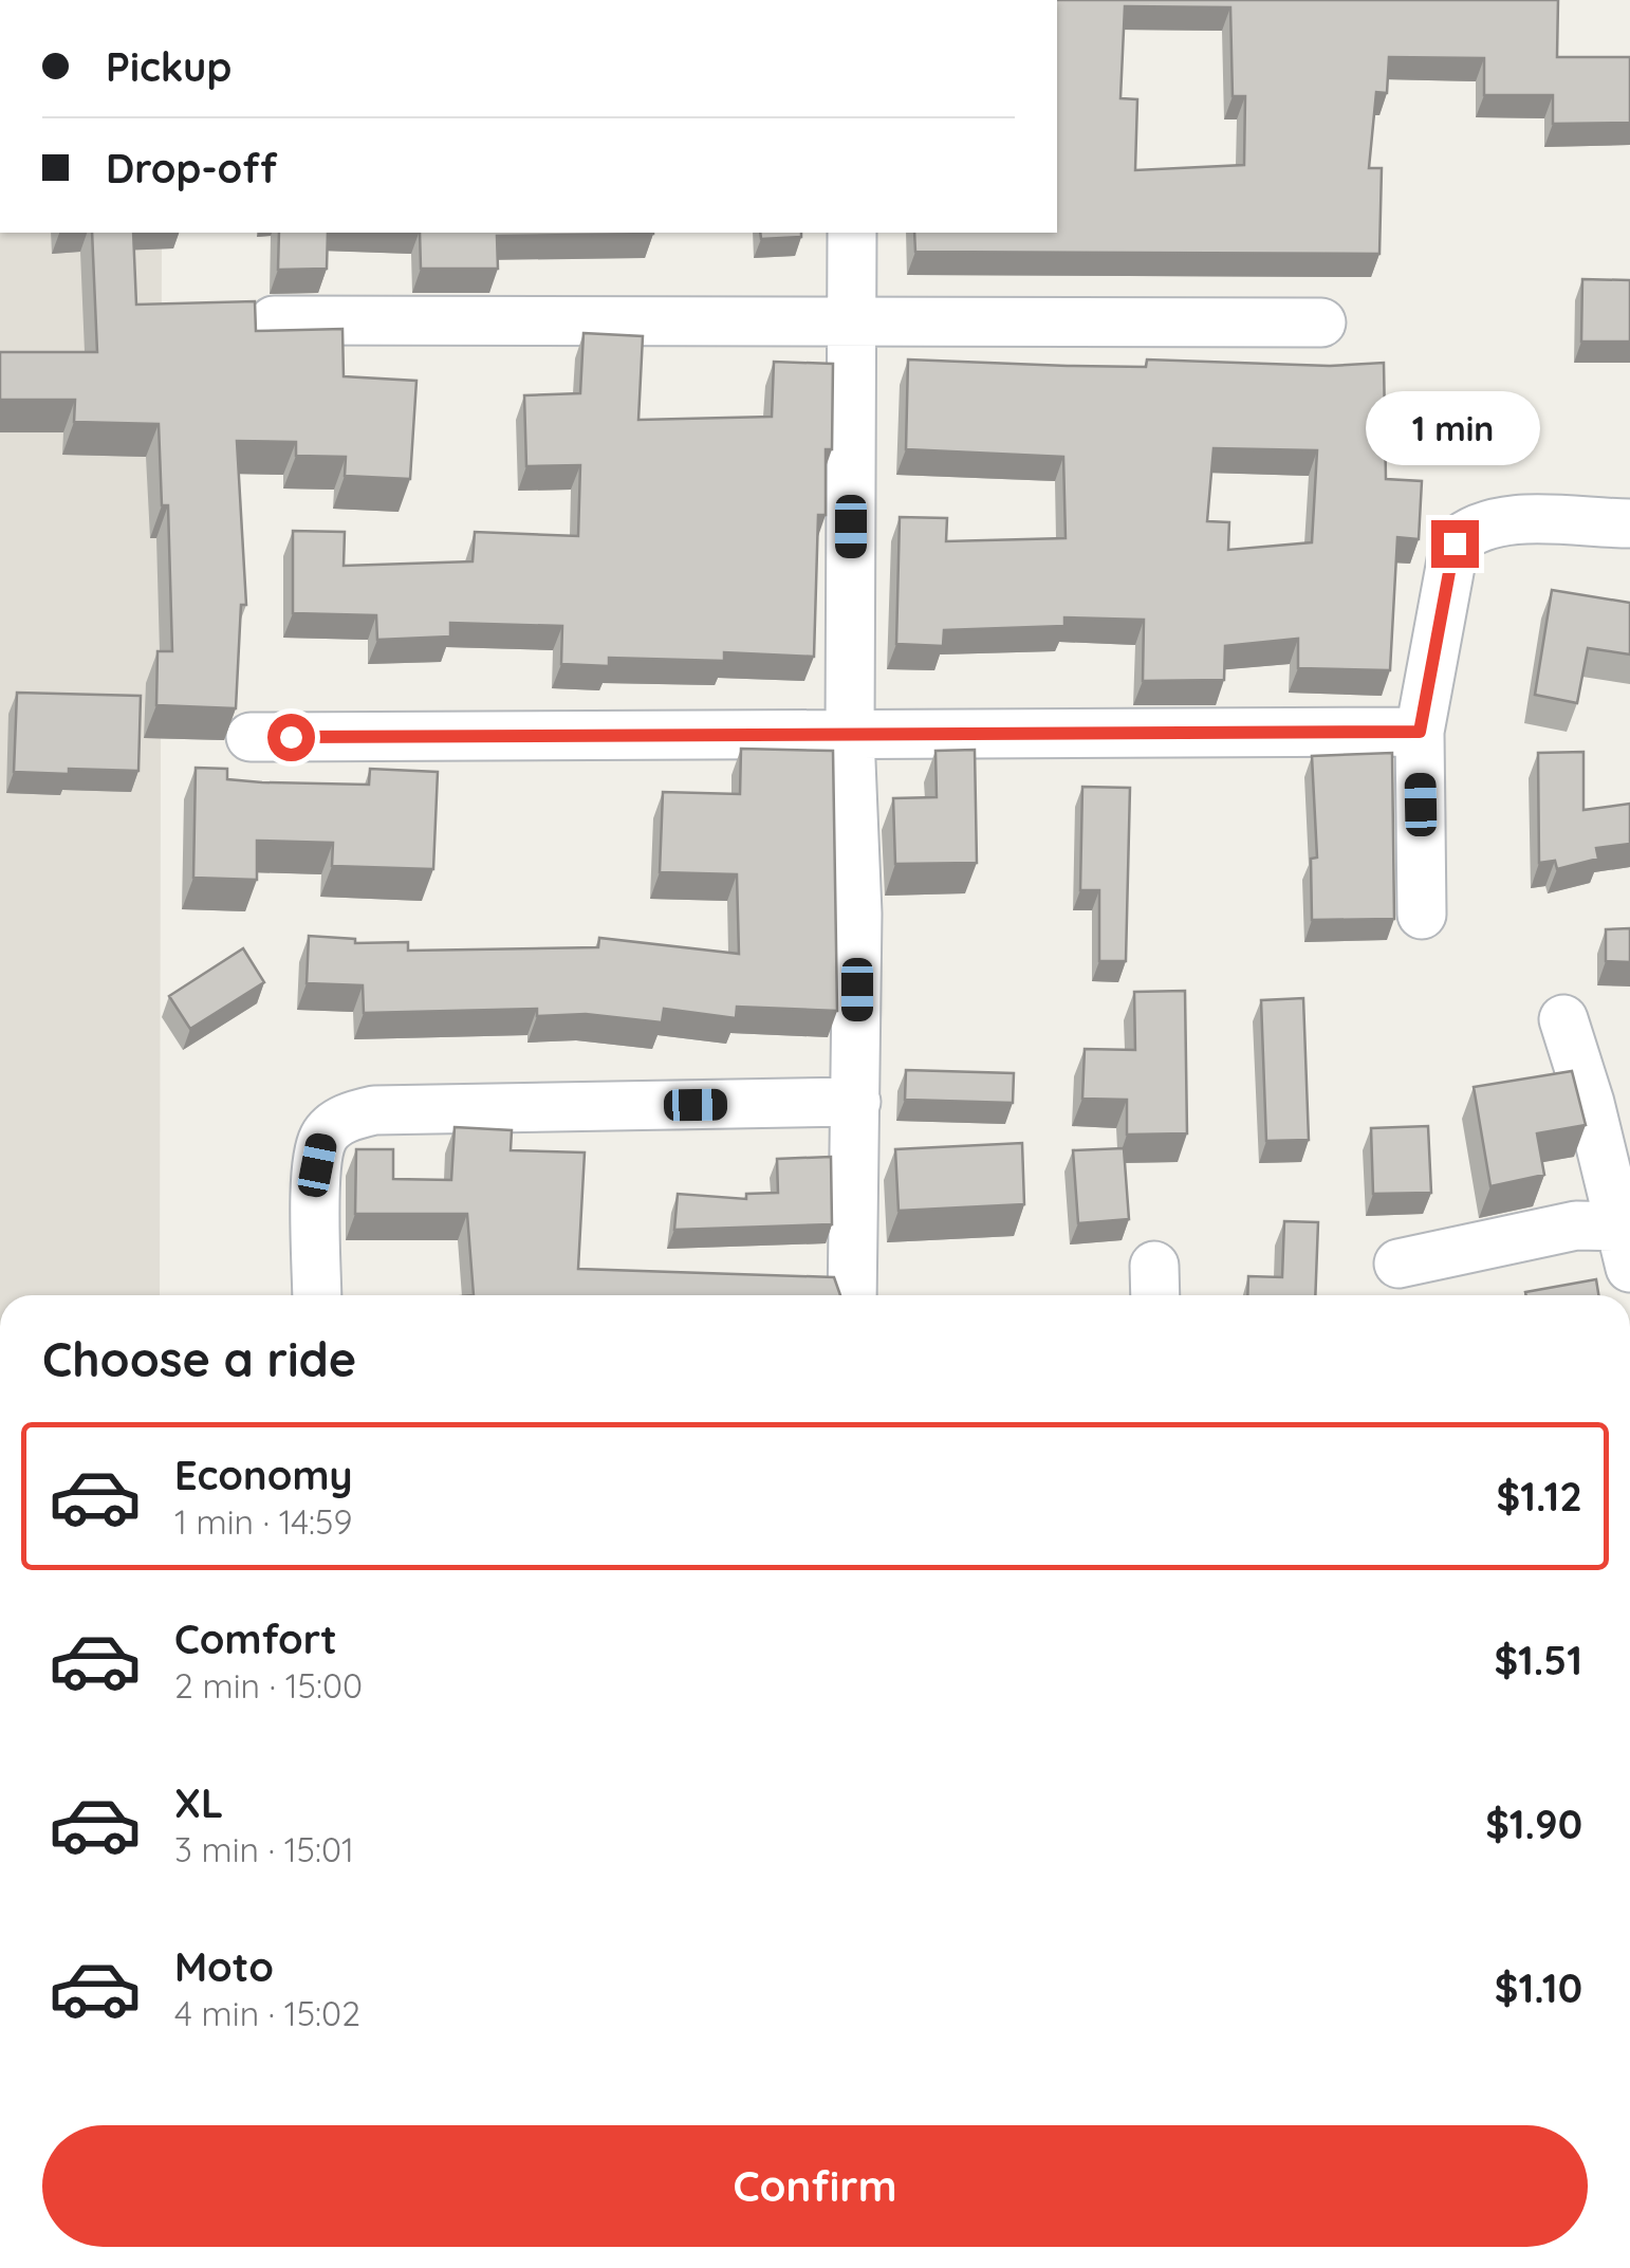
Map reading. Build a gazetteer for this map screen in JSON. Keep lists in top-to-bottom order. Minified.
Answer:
{"page":{"banner":["Pickup","Drop-off"],"bubble":"1 min","heading":"Choose a ride","list":[{"name":"Economy","note":"1 min · 14:59","value":"$1.12"},{"name":"Comfort","note":"2 min · 15:00","value":"$1.51"},{"name":"XL","note":"3 min · 15:01","value":"$1.90"},{"name":"Moto","note":"4 min · 15:02","value":"$1.10"}],"buttons":"Confirm"}}
